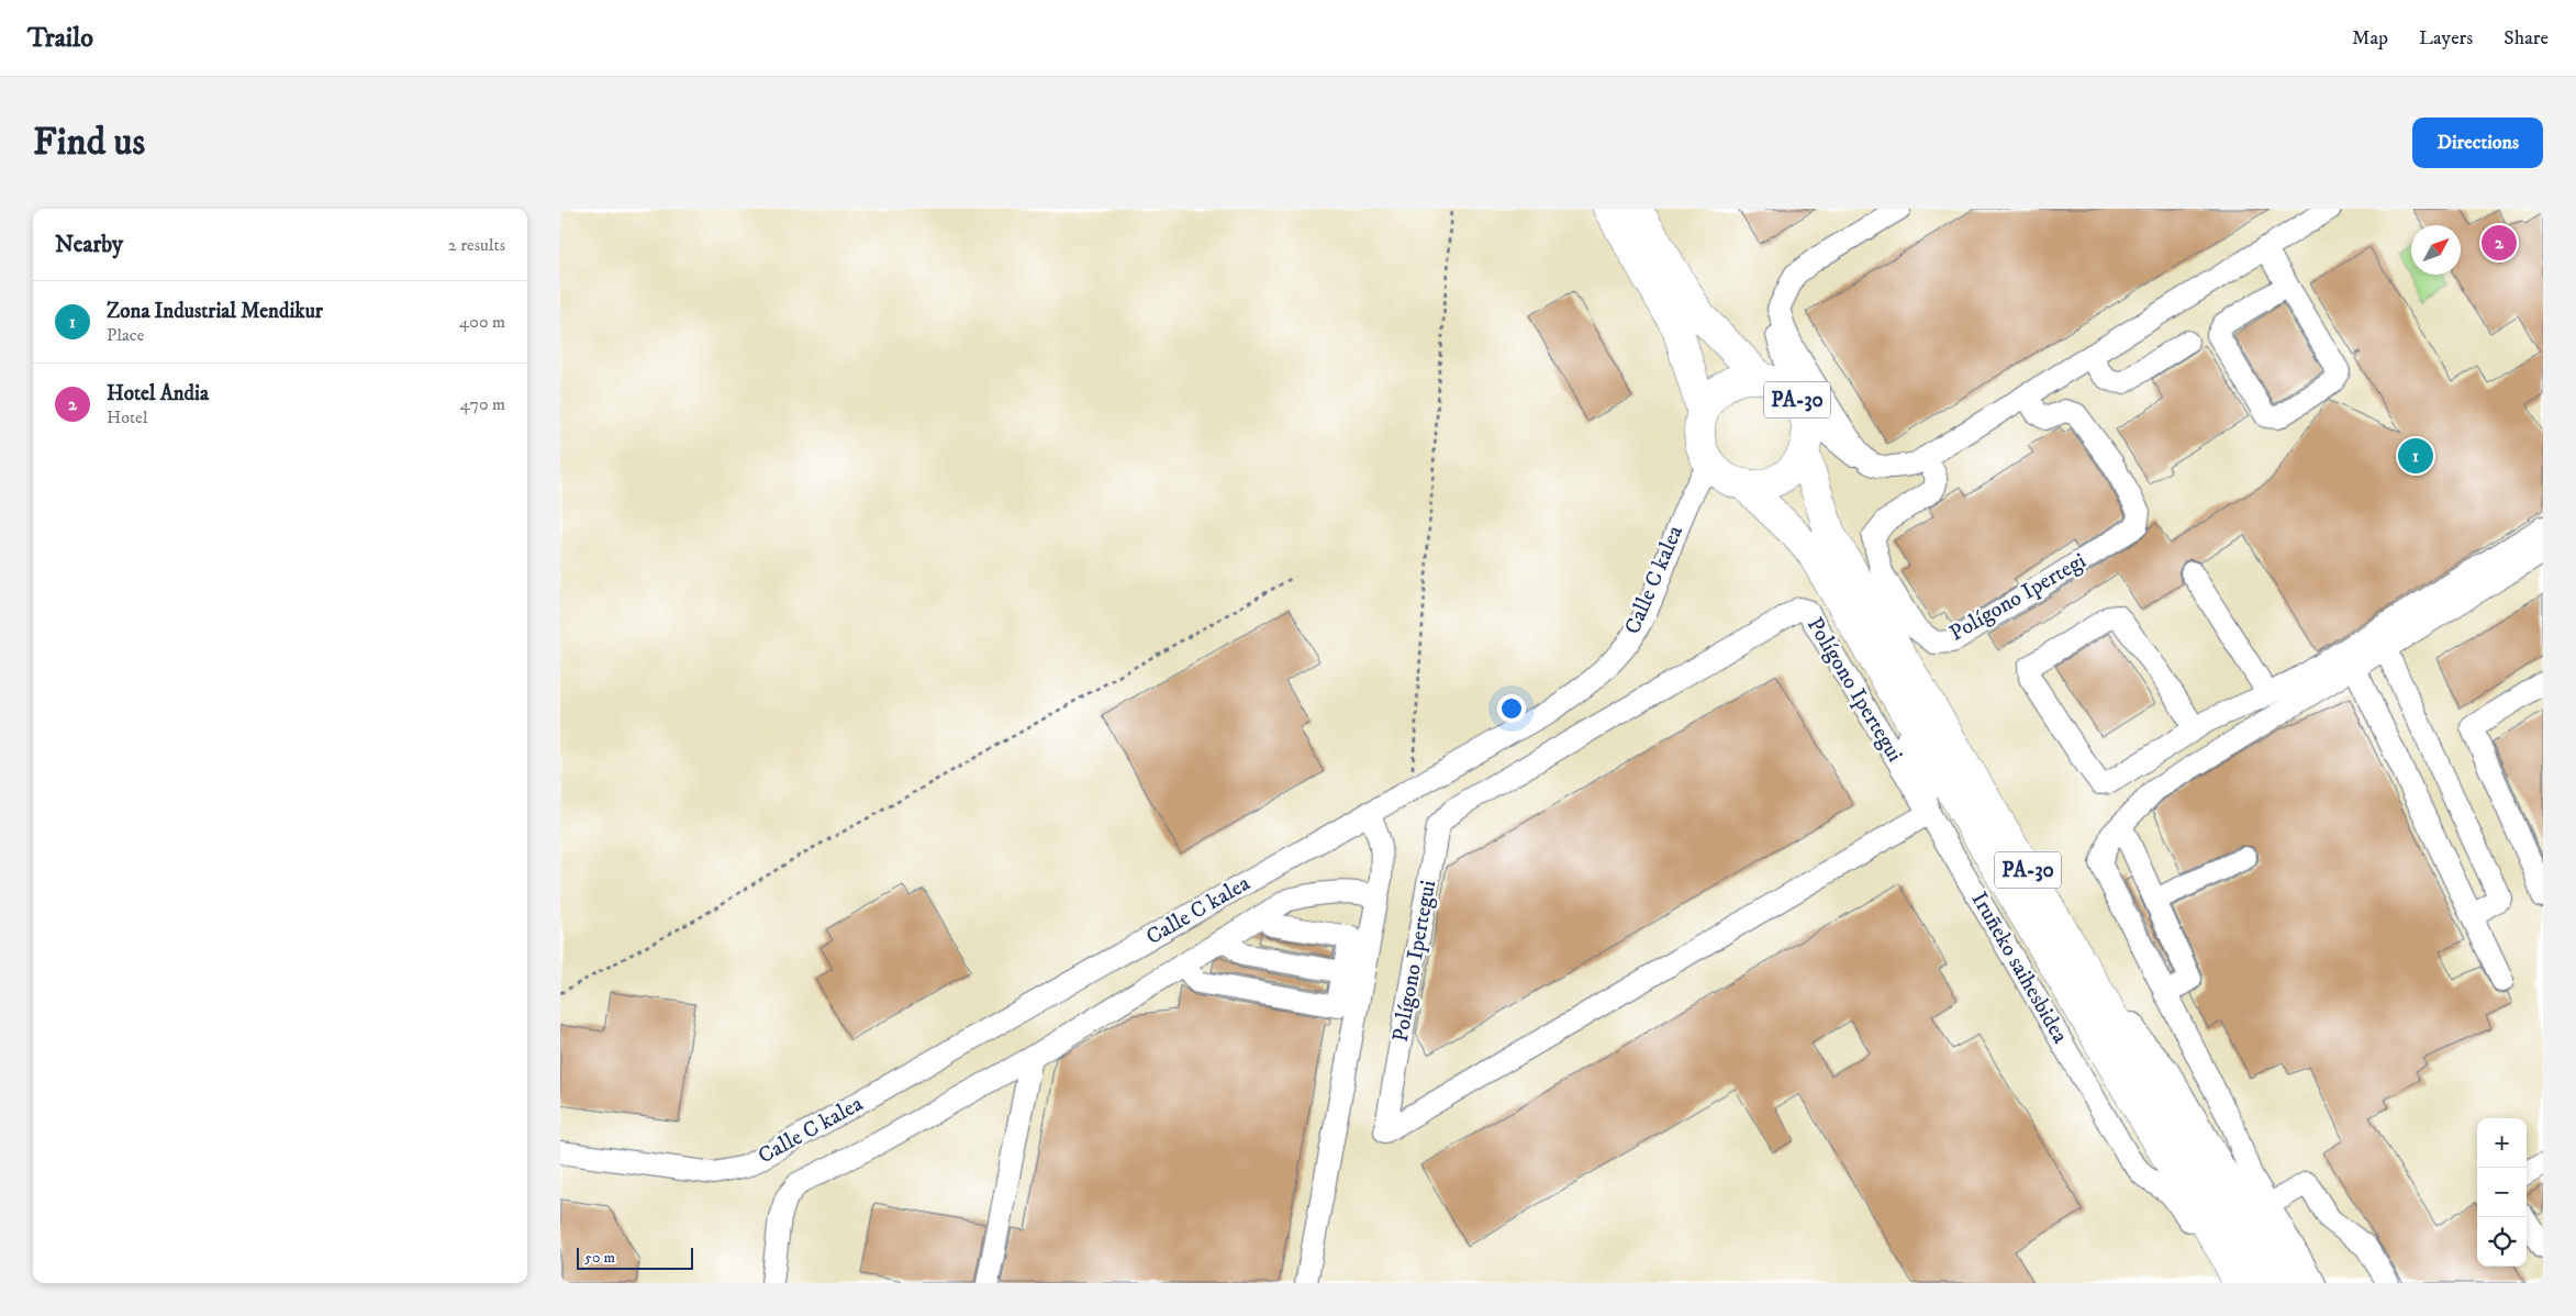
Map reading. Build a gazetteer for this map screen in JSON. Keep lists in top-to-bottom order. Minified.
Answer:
{"streets":{"highway":["PA-30","Iruñeko saihesbidea"],"street":["Calle C kalea","Polígono Ipertegi","Polígono Ipertegui"]},"crossings":[["PA-30","Calle C kalea"],["PA-30","Iruñeko saihesbidea"],["Calle C kalea","Iruñeko saihesbidea"],["Polígono Ipertegui","Iruñeko saihesbidea"]],"scale_bar":"50 m","north":"top right","page":{"header":"Trailo","nav":["Map","Layers","Share"],"buttons":"Directions","title":"Find us","heading":["Nearby","2 results"],"pins":["2","1"],"list":[{"mark":"1","name":"Zona Industrial Mendikur","note":"Place","value":"400 m"},{"mark":"2","name":"Hotel Andia","note":"Hotel","value":"470 m"}],"map_buttons":["+","−"],"scale":"50 m"}}
